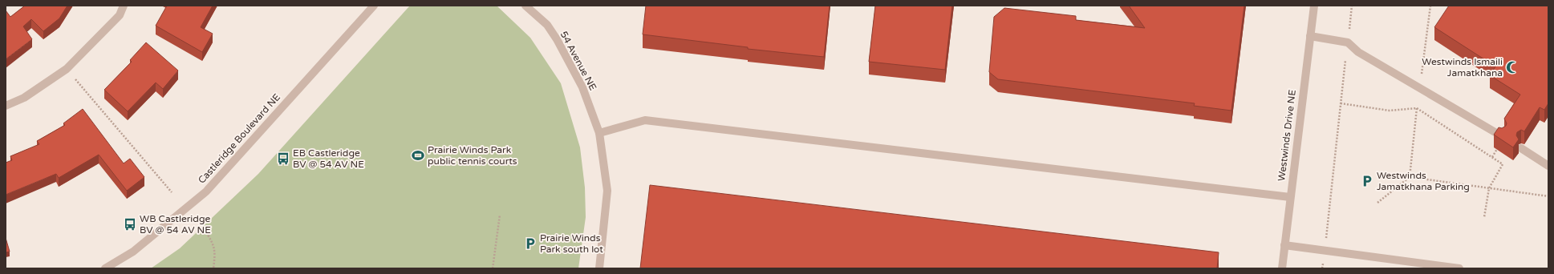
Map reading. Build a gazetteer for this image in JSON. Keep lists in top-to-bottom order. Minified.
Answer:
{"streets":{"street":["54 Avenue NE","Westwinds Drive NE","Castleridge Boulevard NE"]},"places":{"mosque":["Westwinds Ismaili Jamatkhana"],"sports":["Prairie Winds Park public tennis courts"],"bus stop":["EB Castleridge BV @ 54 AV NE","WB Castleridge BV @ 54 AV NE"],"parking":["Westwinds Jamatkhana Parking","Prairie Winds Park south lot"]}}
